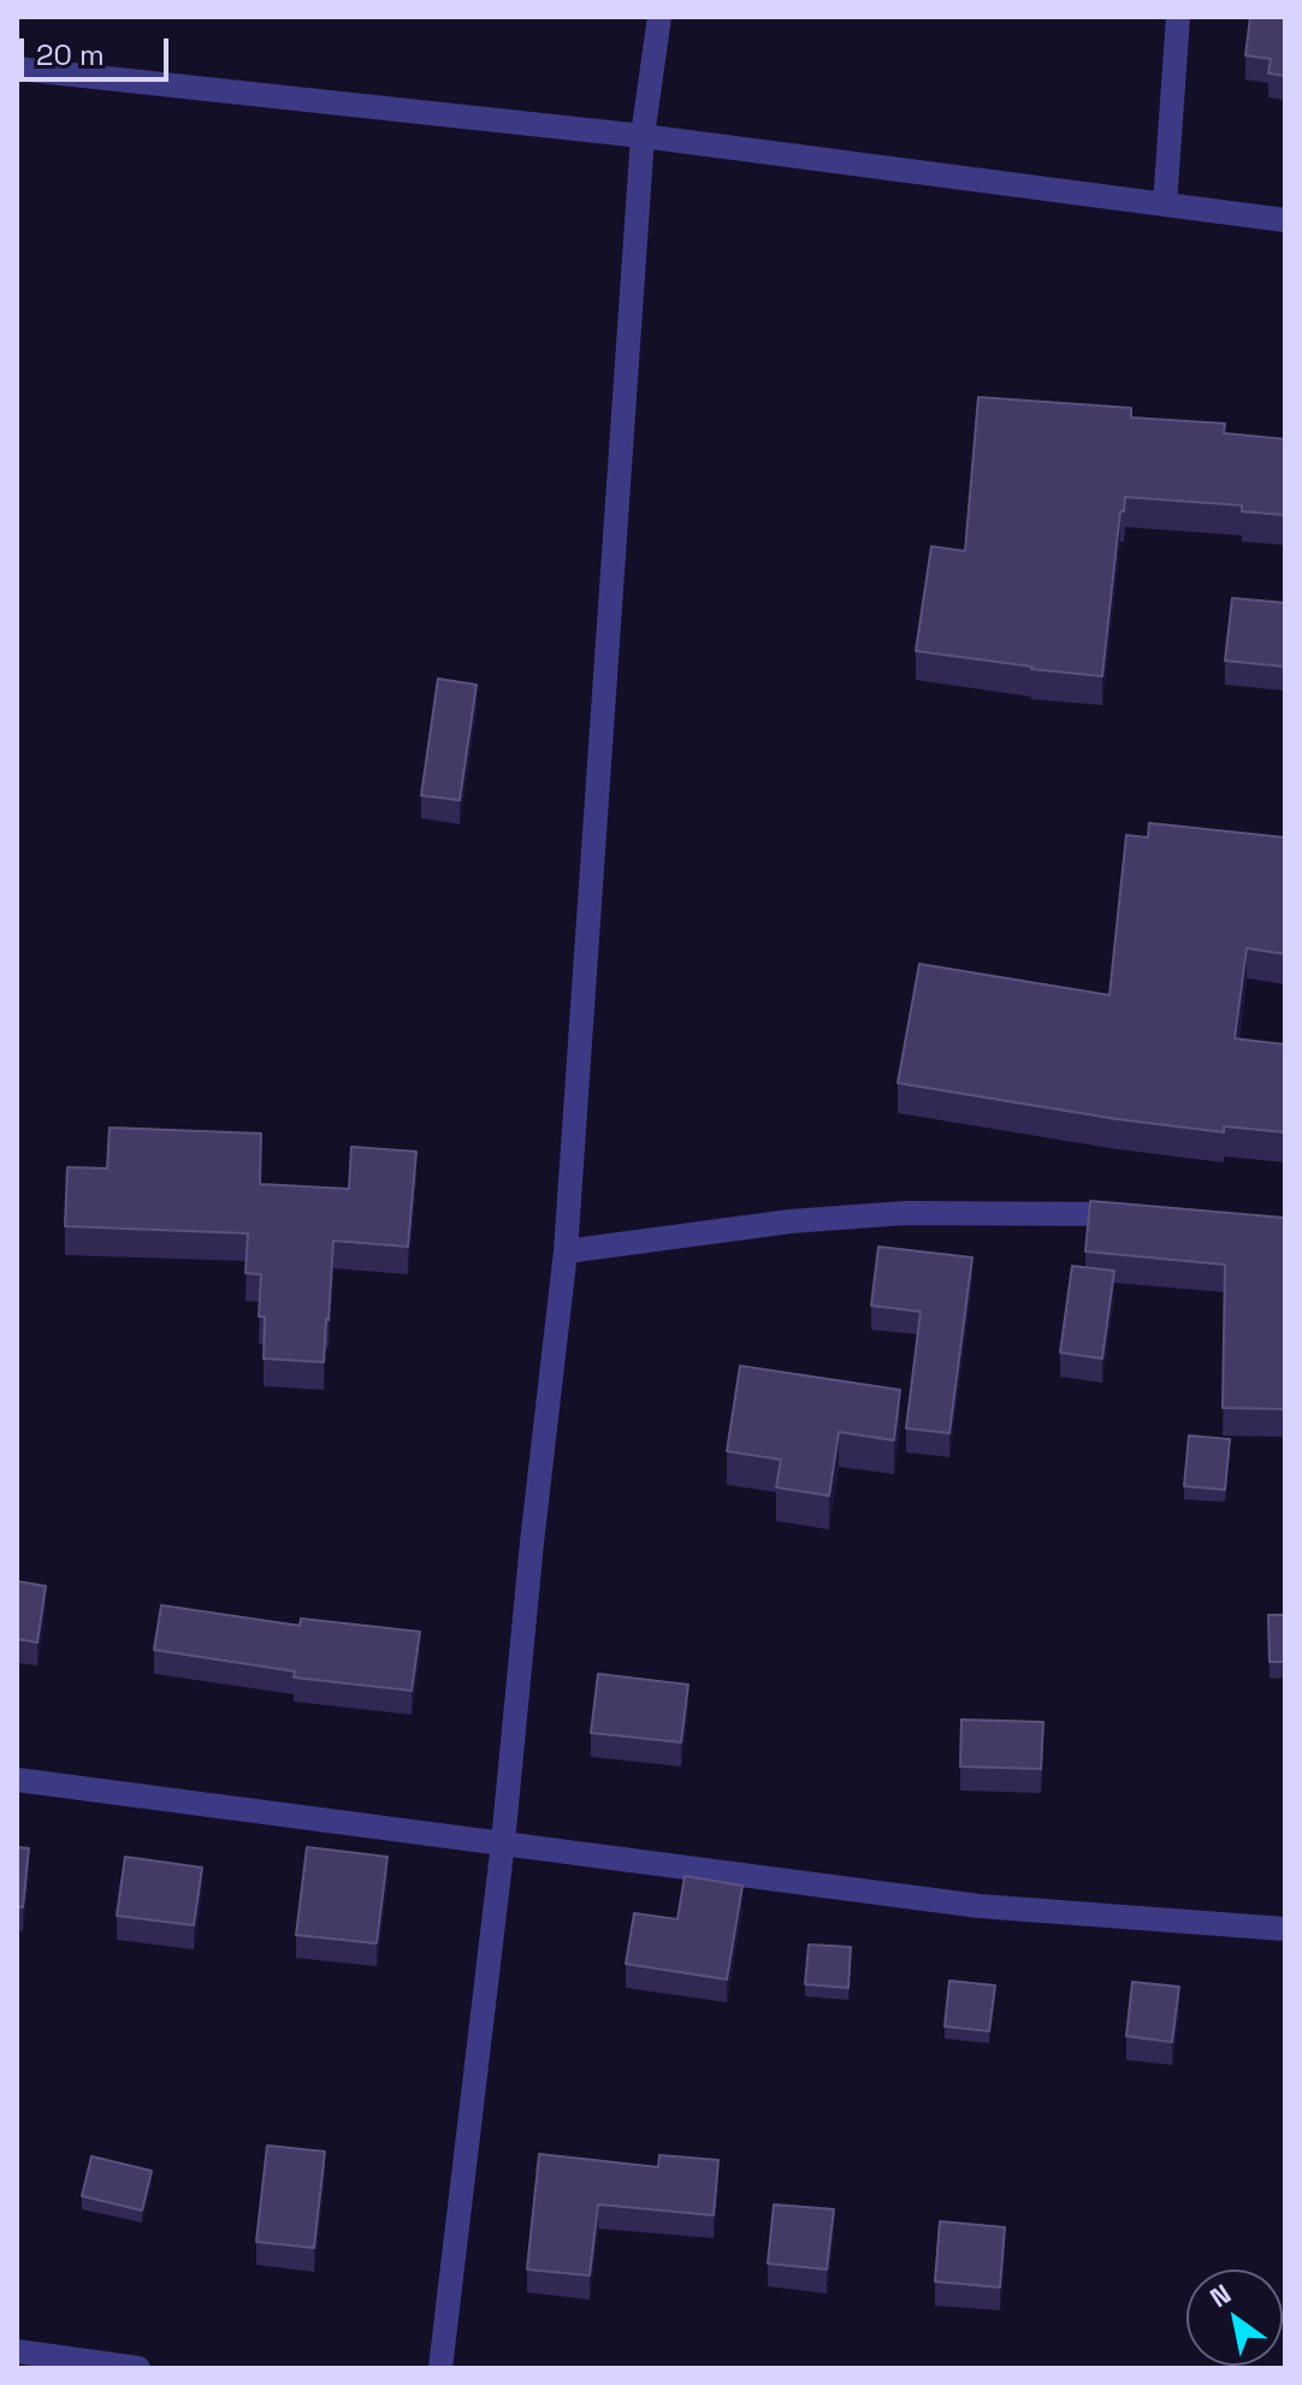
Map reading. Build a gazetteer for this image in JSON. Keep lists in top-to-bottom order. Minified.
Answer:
{"scale_bar":"20 m","north":"top left"}
